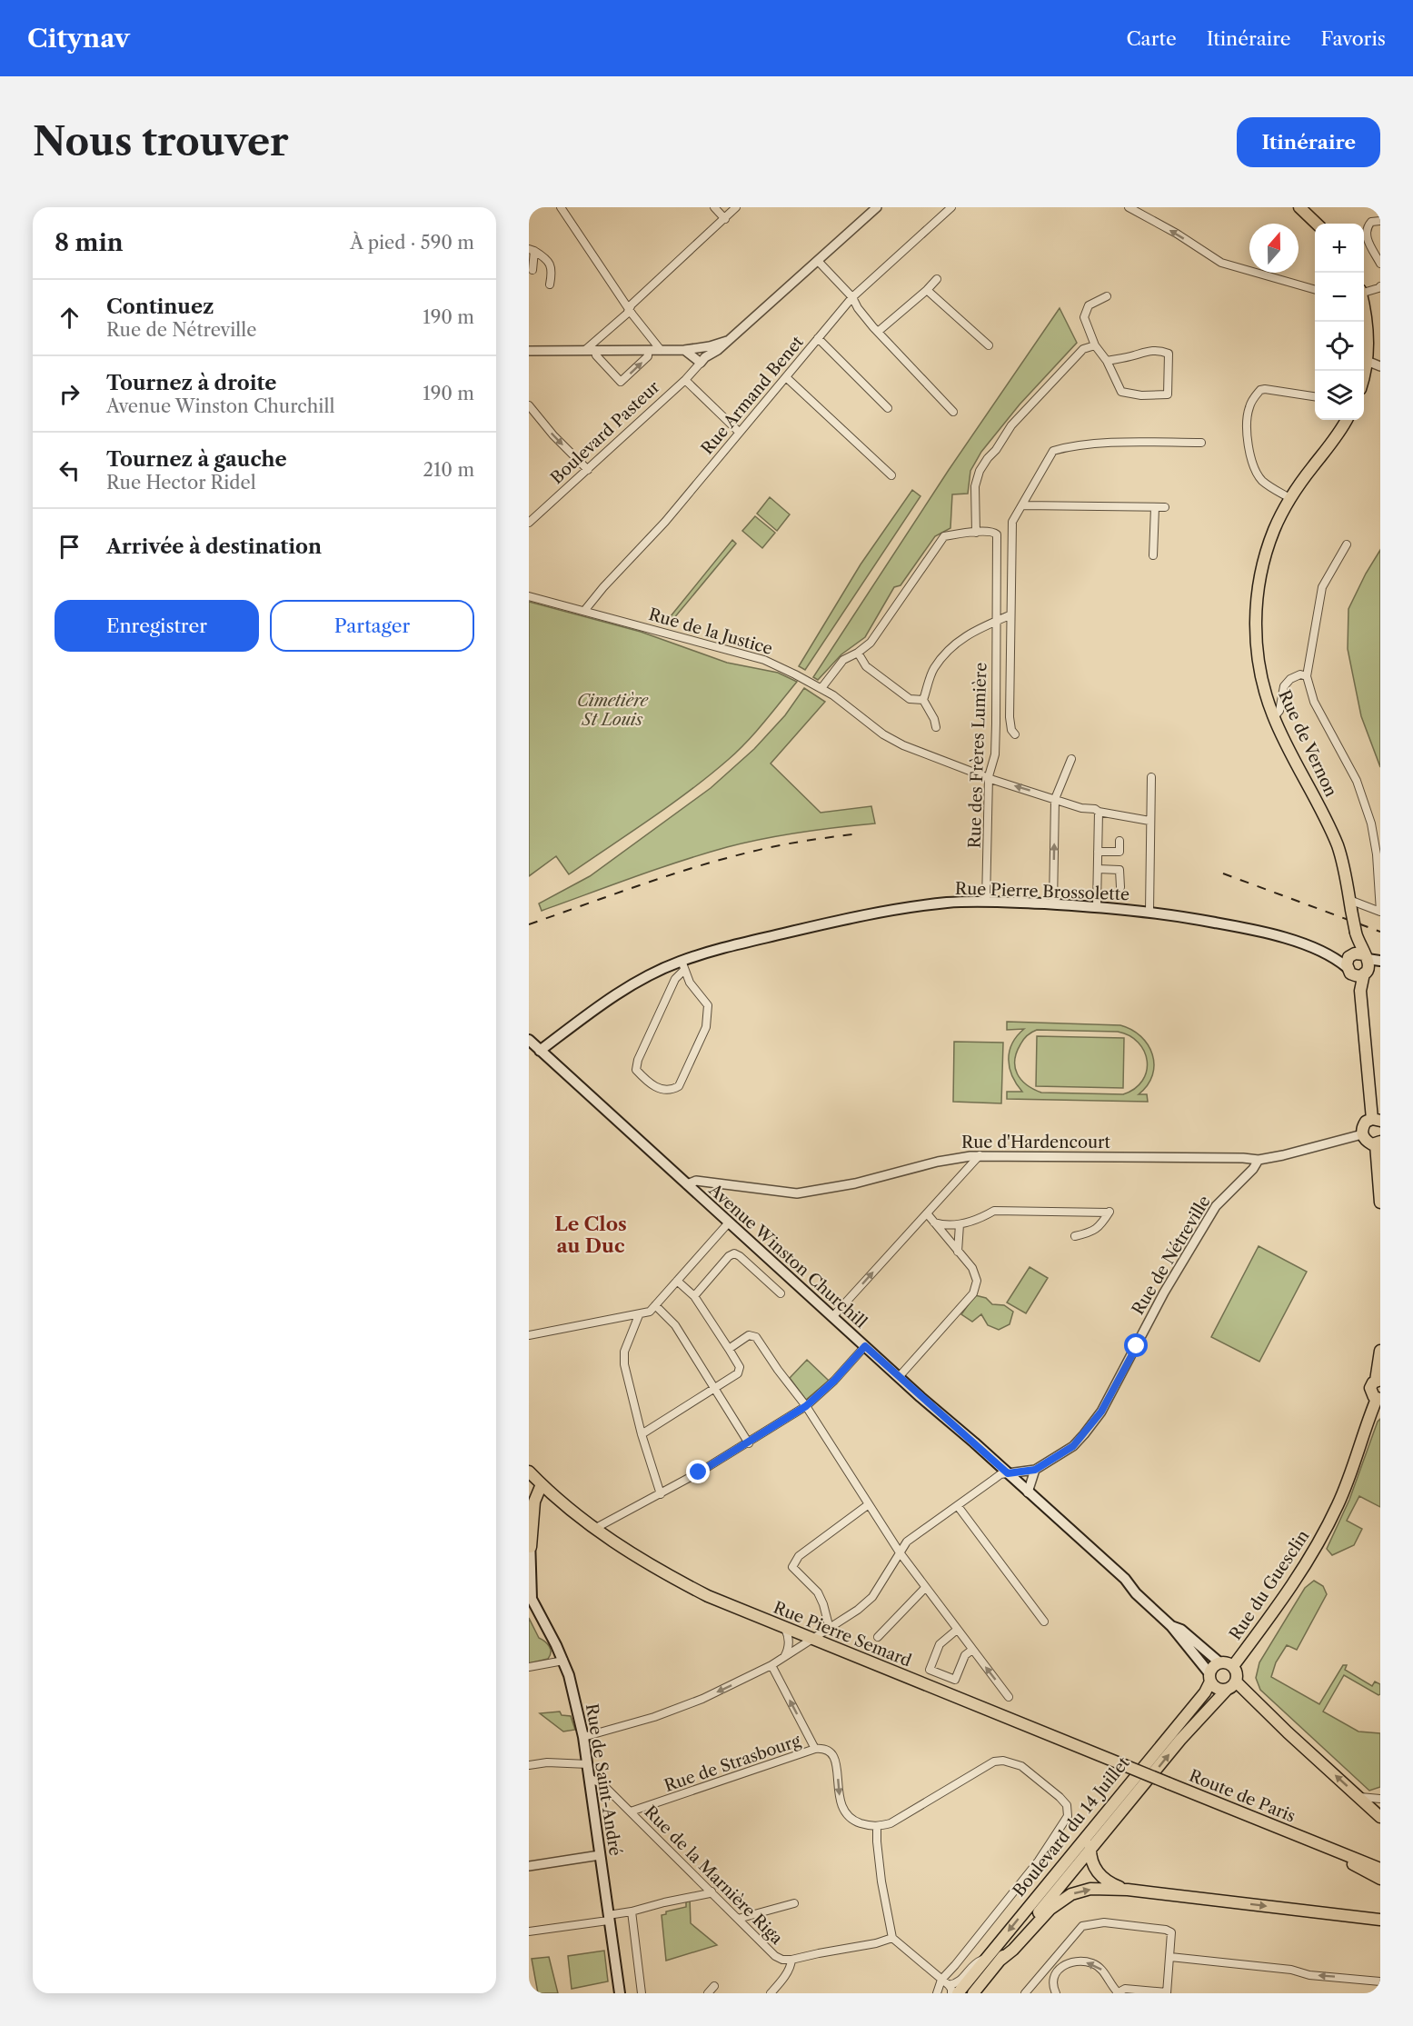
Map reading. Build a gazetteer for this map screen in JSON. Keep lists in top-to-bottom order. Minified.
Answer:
{"streets":{"main road":["Rue de Vernon","Rue Pierre Brossolette","Avenue Winston Churchill","Rue du Guesclin","Rue Pierre Semard","Rue de Saint-André","Route de Paris","Boulevard du 14 Juillet"],"street":["Rue Armand Benet","Boulevard Pasteur","Rue de la Justice","Rue des Frères Lumière","Rue d'Hardencourt","Rue de Nétreville","Rue de Strasbourg","Rue de la Marnière Riga"]},"crossings":[["Rue Armand Benet","Rue de la Justice"],["Rue de la Justice","Rue des Frères Lumière"],["Rue de Vernon","Rue Pierre Brossolette"],["Rue des Frères Lumière","Rue Pierre Brossolette"],["Rue Pierre Brossolette","Avenue Winston Churchill"],["Rue d'Hardencourt","Rue de Nétreville"],["Rue d'Hardencourt","Avenue Winston Churchill"],["Rue de Nétreville","Avenue Winston Churchill"],["Rue du Guesclin","Boulevard du 14 Juillet"],["Rue Pierre Semard","Route de Paris"],["Rue de Strasbourg","Rue de la Marnière Riga"],["Rue de Saint-André","Rue de la Marnière Riga"]],"districts":["Le Clos au Duc"],"parks":["Cimetière St Louis"],"north":"top","page":{"header":"Citynav","nav":["Carte","Itinéraire","Favoris"],"buttons":["Itinéraire",["Enregistrer","Partager"]],"title":"Nous trouver","heading":["8 min","À pied · 590 m"],"map_buttons":["+","−"],"list":[["Continuez","Rue de Nétreville","190 m"],["Tournez à droite","Avenue Winston Churchill","190 m"],["Tournez à gauche","Rue Hector Ridel","210 m"],"Arrivée à destination"]}}
